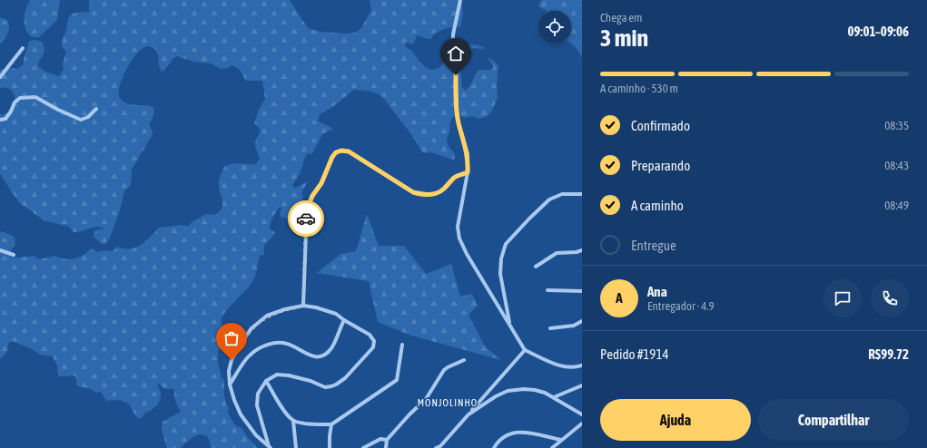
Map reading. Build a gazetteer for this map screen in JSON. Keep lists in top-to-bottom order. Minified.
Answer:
{"districts":["MONJOLINHO"],"page":{"heading":["3 min","Chega em","09:01–09:06"],"panel":["Ana","Entregador · 4.9","Pedido #1914","R$99.72"],"bar":"A caminho · 530 m","list":[["Confirmado","08:35"],["Preparando","08:43"],["A caminho","08:49"],"Entregue"],"round":"A","buttons":["Ajuda","Compartilhar"]}}
